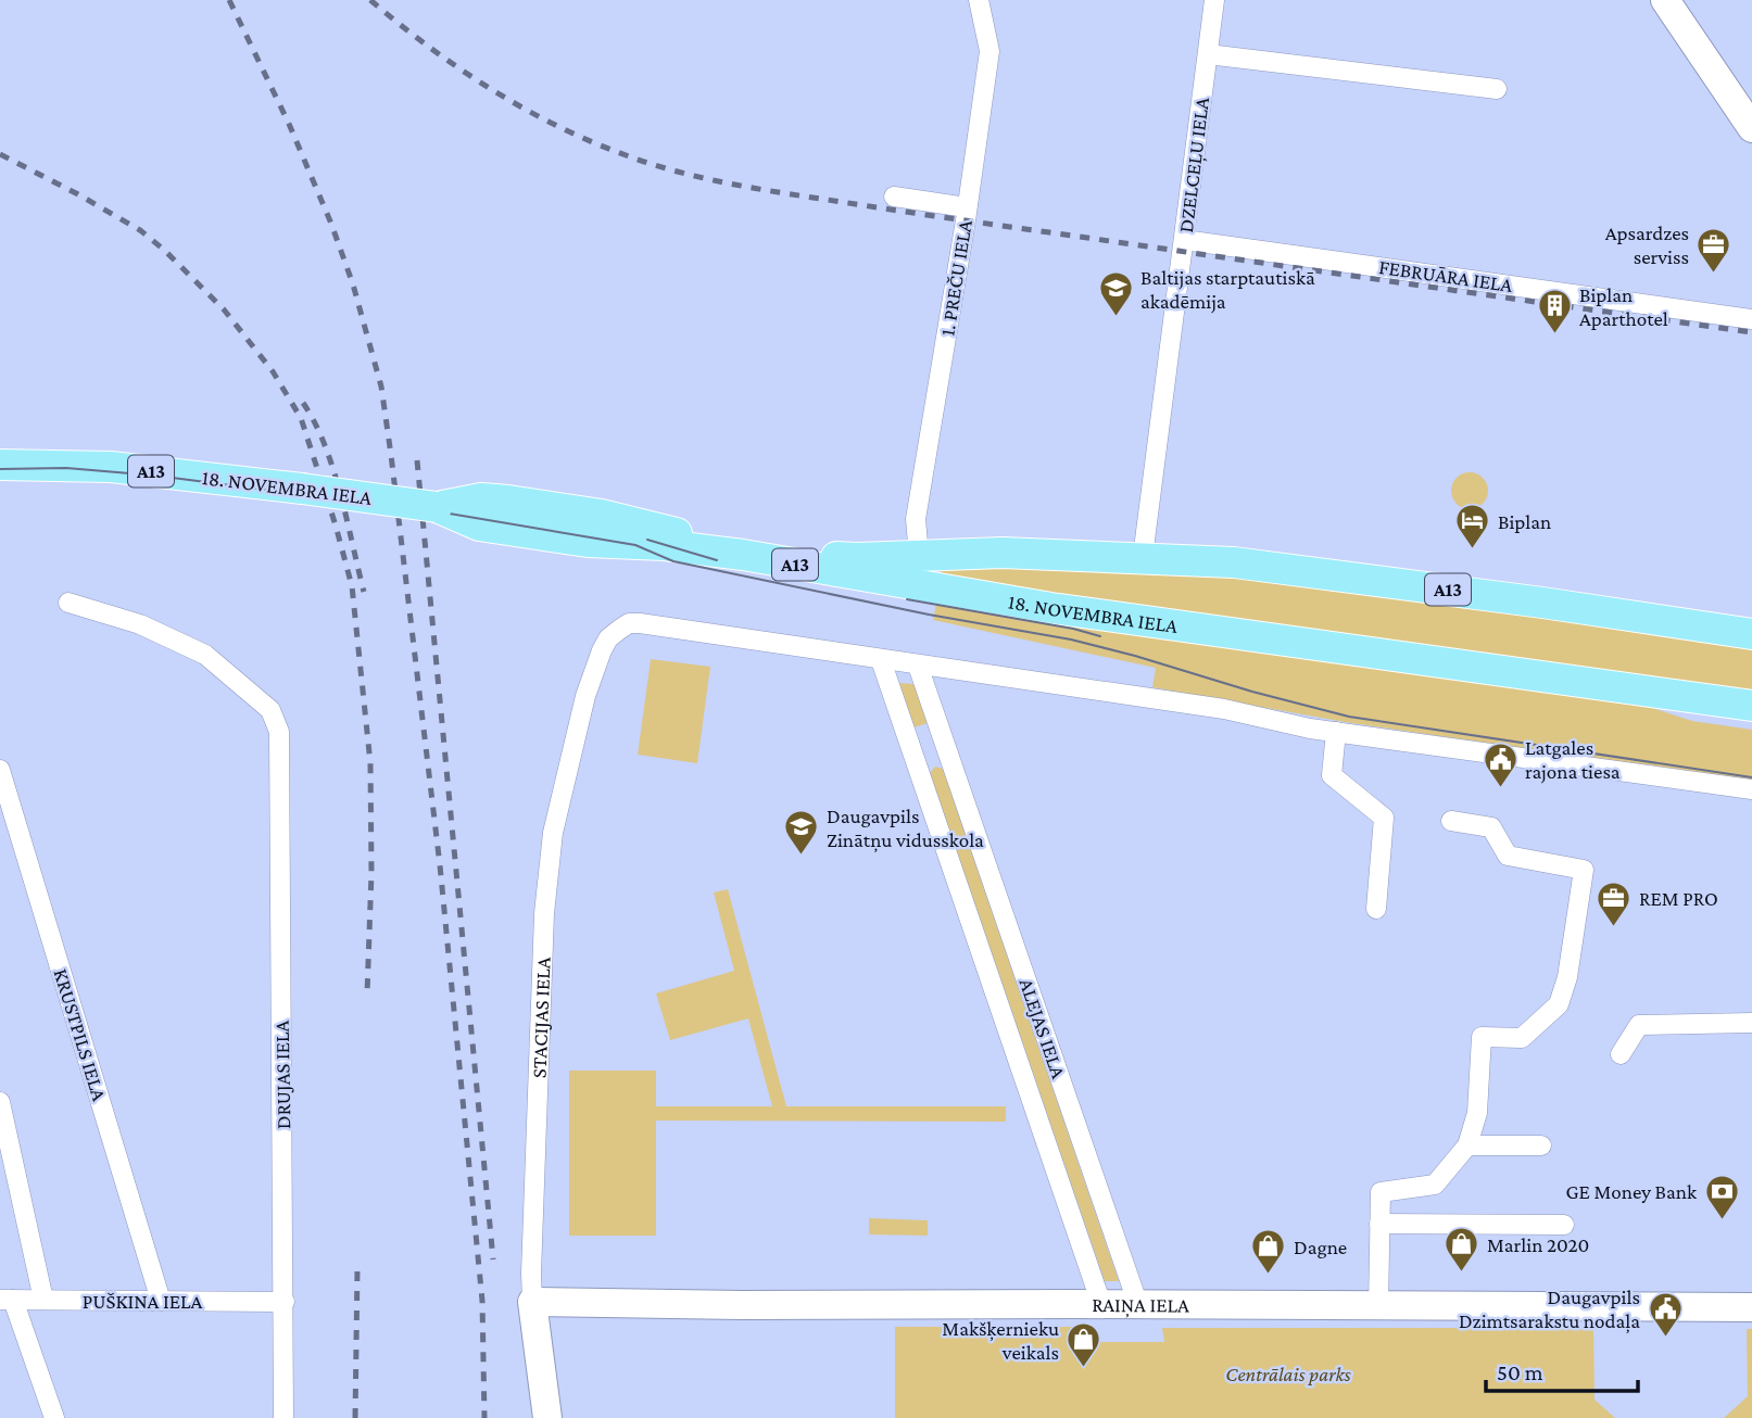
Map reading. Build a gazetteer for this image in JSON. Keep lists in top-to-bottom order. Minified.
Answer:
{"streets":{"main road":["A13","18. NOVEMBRA IELA"],"street":["DZELCEĻU IELA","FEBRUĀRA IELA","1. PREČU IELA","STACIJAS IELA","ALEJAS IELA","KRUSTPILS IELA","DRUJAS IELA","PUŠKINA IELA","RAIŅA IELA"]},"crossings":[["DZELCEĻU IELA","FEBRUĀRA IELA"],["DZELCEĻU IELA","18. NOVEMBRA IELA"],["1. PREČU IELA","18. NOVEMBRA IELA"],["STACIJAS IELA","ALEJAS IELA"],["STACIJAS IELA","RAIŅA IELA"],["ALEJAS IELA","RAIŅA IELA"],["KRUSTPILS IELA","PUŠKINA IELA"],["DRUJAS IELA","PUŠKINA IELA"]],"parks":["Centrālais parks"],"places":{"office":["Apsardzes serviss","REM PRO"],"school or university":["Baltijas starptautiskā akadēmija","Daugavpils Zinātņu vidusskola"],"building":["Biplan Aparthotel"],"hotel":["Biplan"],"public building":["Latgales rajona tiesa","Daugavpils Dzimtsarakstu nodaļa"],"bank":["GE Money Bank"],"shop":["Marlin 2020","Dagne","Makšķernieku veikals"]},"scale_bar":"50 m"}
